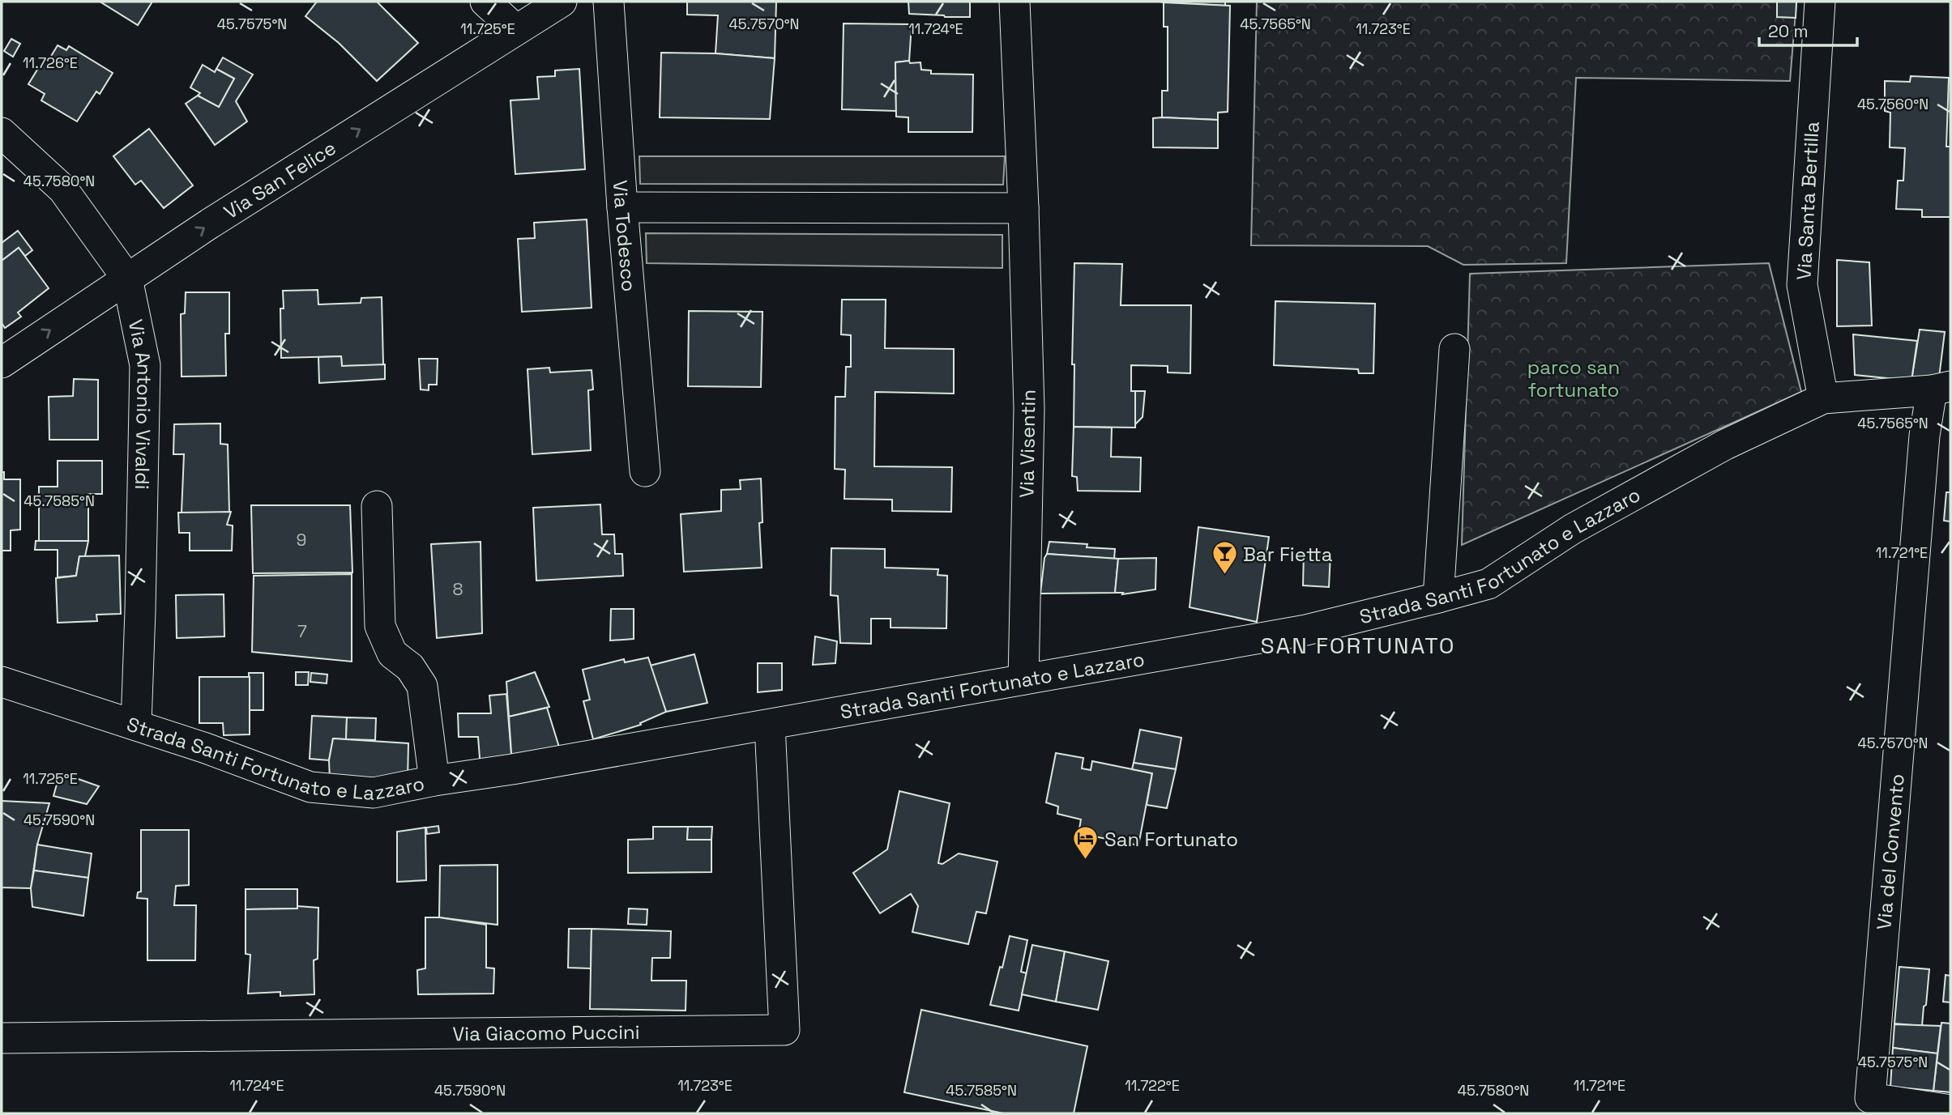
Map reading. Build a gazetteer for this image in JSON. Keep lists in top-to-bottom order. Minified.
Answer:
{"streets":{"street":["Via San Felice","Via Santa Bertilla","Via Todesco","Via Antonio Vivaldi","Via Visentin","Strada Santi Fortunato e Lazzaro","Via del Convento","Via Giacomo Puccini"]},"crossings":[["Via San Felice","Via Antonio Vivaldi"],["Via Santa Bertilla","Strada Santi Fortunato e Lazzaro"],["Via Antonio Vivaldi","Strada Santi Fortunato e Lazzaro"],["Via Visentin","Strada Santi Fortunato e Lazzaro"],["Strada Santi Fortunato e Lazzaro","Via del Convento"],["Strada Santi Fortunato e Lazzaro","Via Giacomo Puccini"]],"one_way":["Via San Felice"],"districts":["SAN FORTUNATO"],"parks":["parco san fortunato"],"places":{"bar":["Bar Fietta"],"hotel":["San Fortunato"]},"house_numbers":["9","8","7"],"scale_bar":"20 m","coordinates":["45.7575°N","45.7570°N","45.7565°N","11.725°E","11.724°E","11.723°E","11.726°E","45.7560°N","45.7580°N","45.7585°N","11.721°E","45.7590°N","11.722°E"]}
